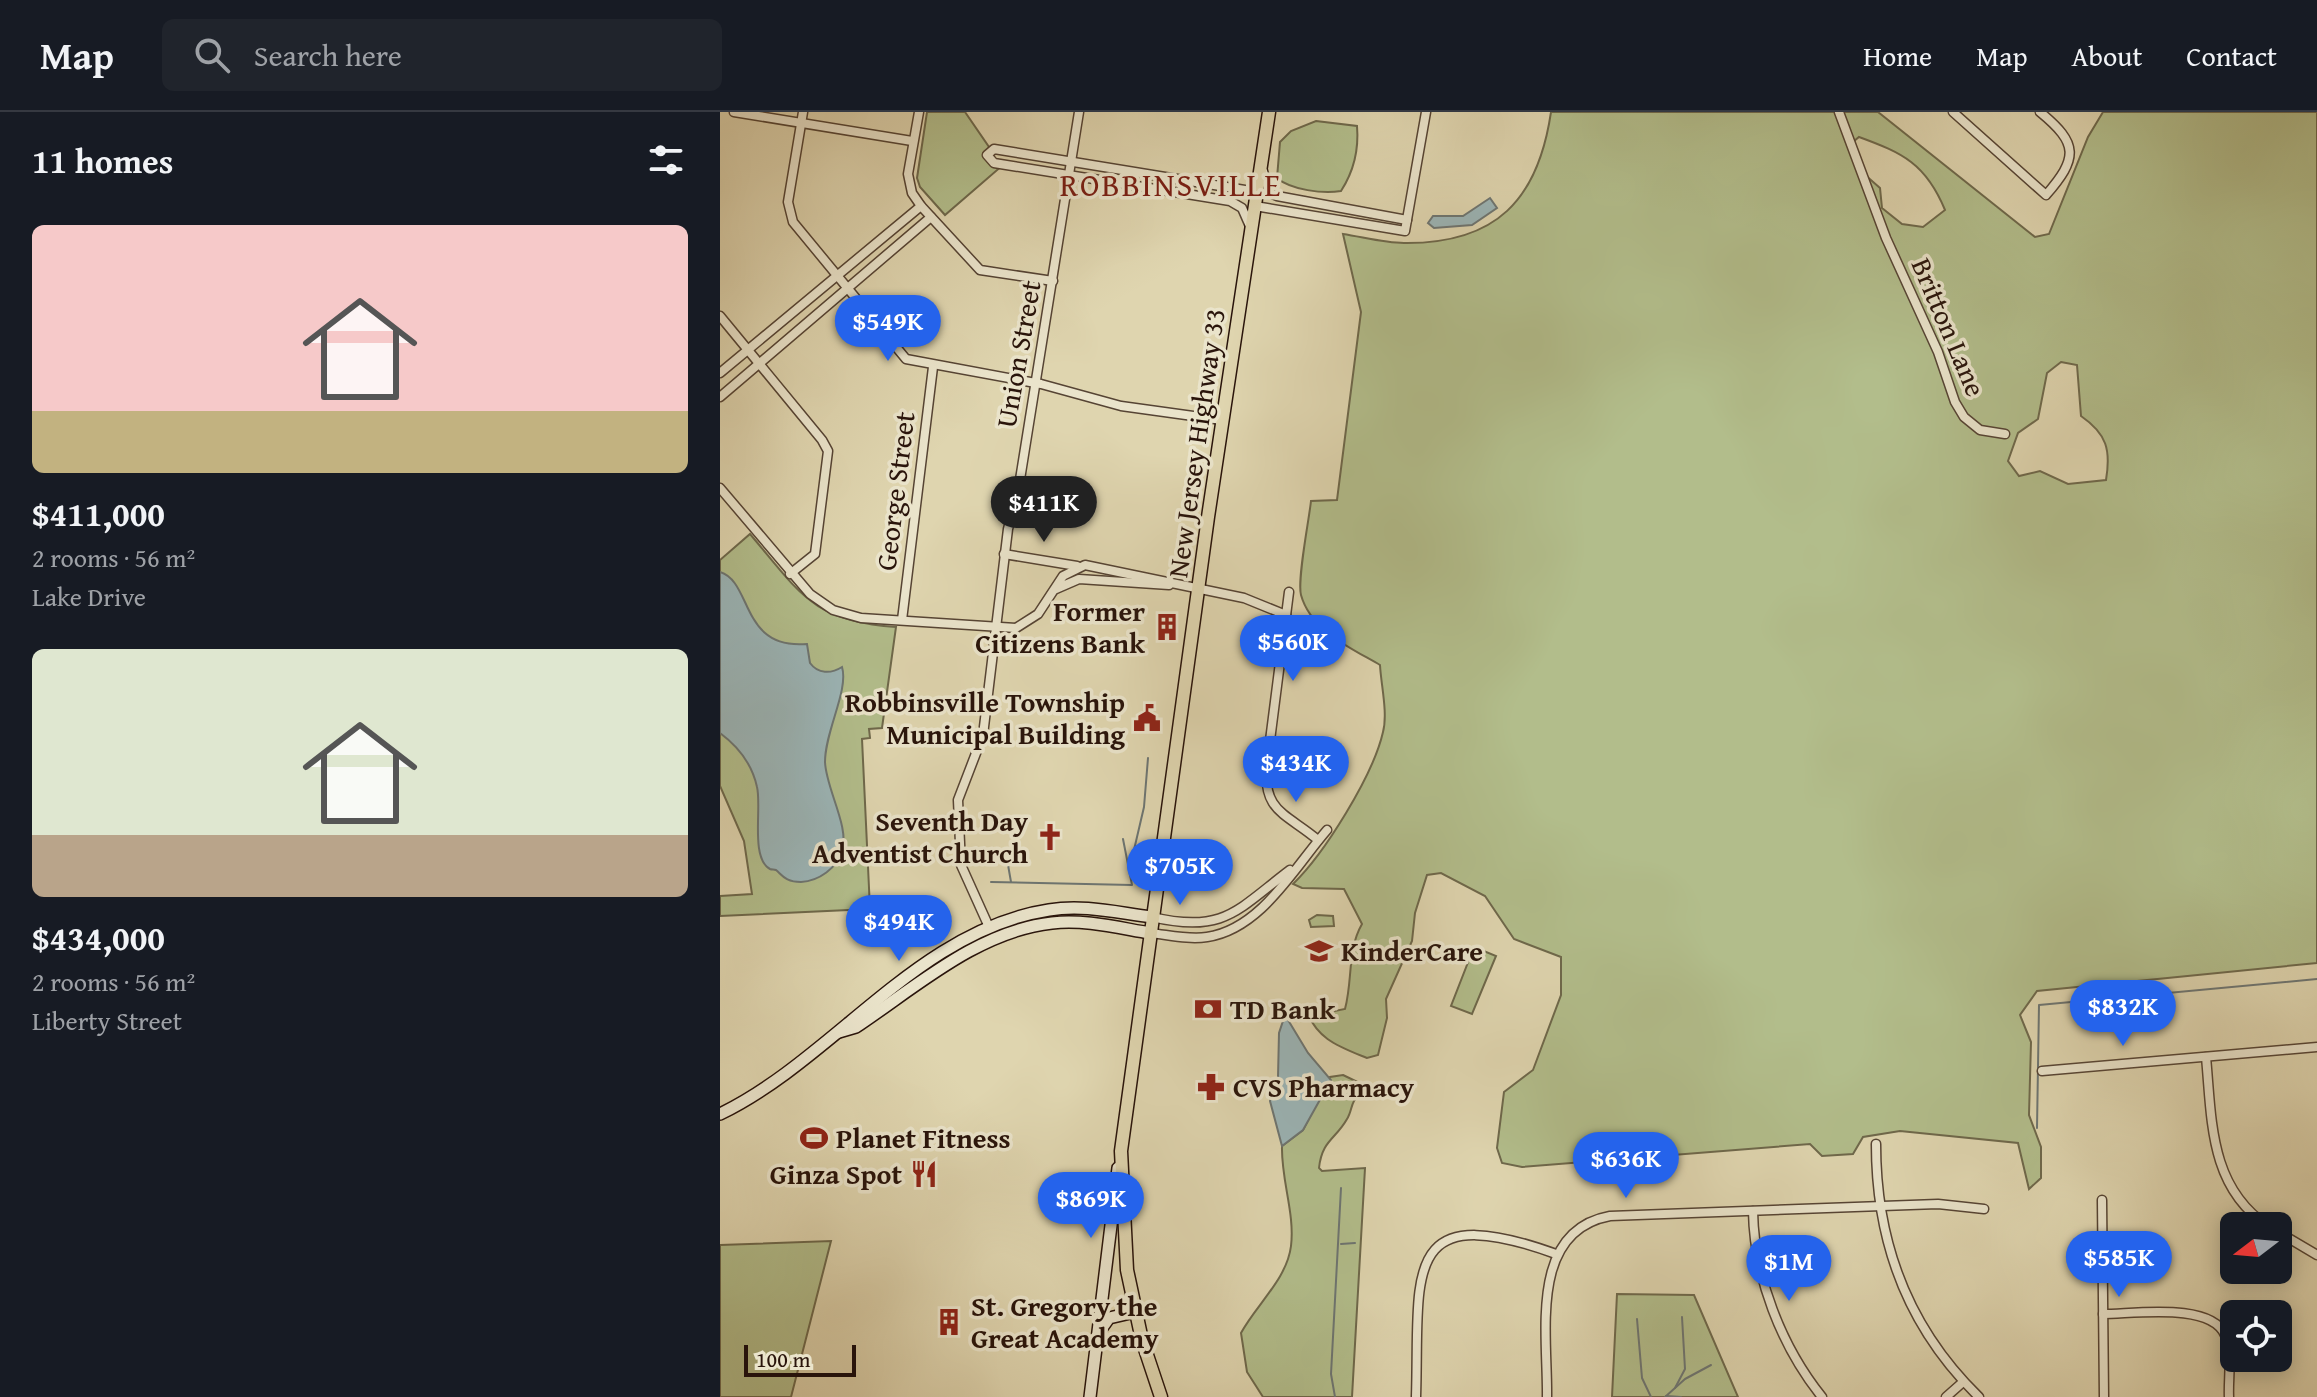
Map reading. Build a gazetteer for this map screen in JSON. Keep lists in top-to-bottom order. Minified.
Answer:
{"streets":{"main road":["New Jersey Highway 33"],"street":["Britton Lane","Union Street","George Street"]},"districts":["ROBBINSVILLE"],"places":{"building":["Former Citizens Bank","St. Gregory the Great Academy"],"public building":["Robbinsville Township Municipal Building"],"church":["Seventh Day Adventist Church"],"school or university":["KinderCare"],"bank":["TD Bank"],"pharmacy":["CVS Pharmacy"],"sports":["Planet Fitness"],"restaurant":["Ginza Spot"]},"scale_bar":"100 m","north":"left","page":{"header":"Map","search":"Search here","nav":["Home","Map","About","Contact"],"heading":"11 homes","list":[{"name":"$411,000","note":"2 rooms · 56 m² · Lake Drive"},{"name":"$434,000","note":"2 rooms · 56 m² · Liberty Street"}],"price":["$549K","$411K","$560K","$434K","$705K","$494K","$832K","$636K","$869K","$585K","$1M"],"scale":"100 m"}}
